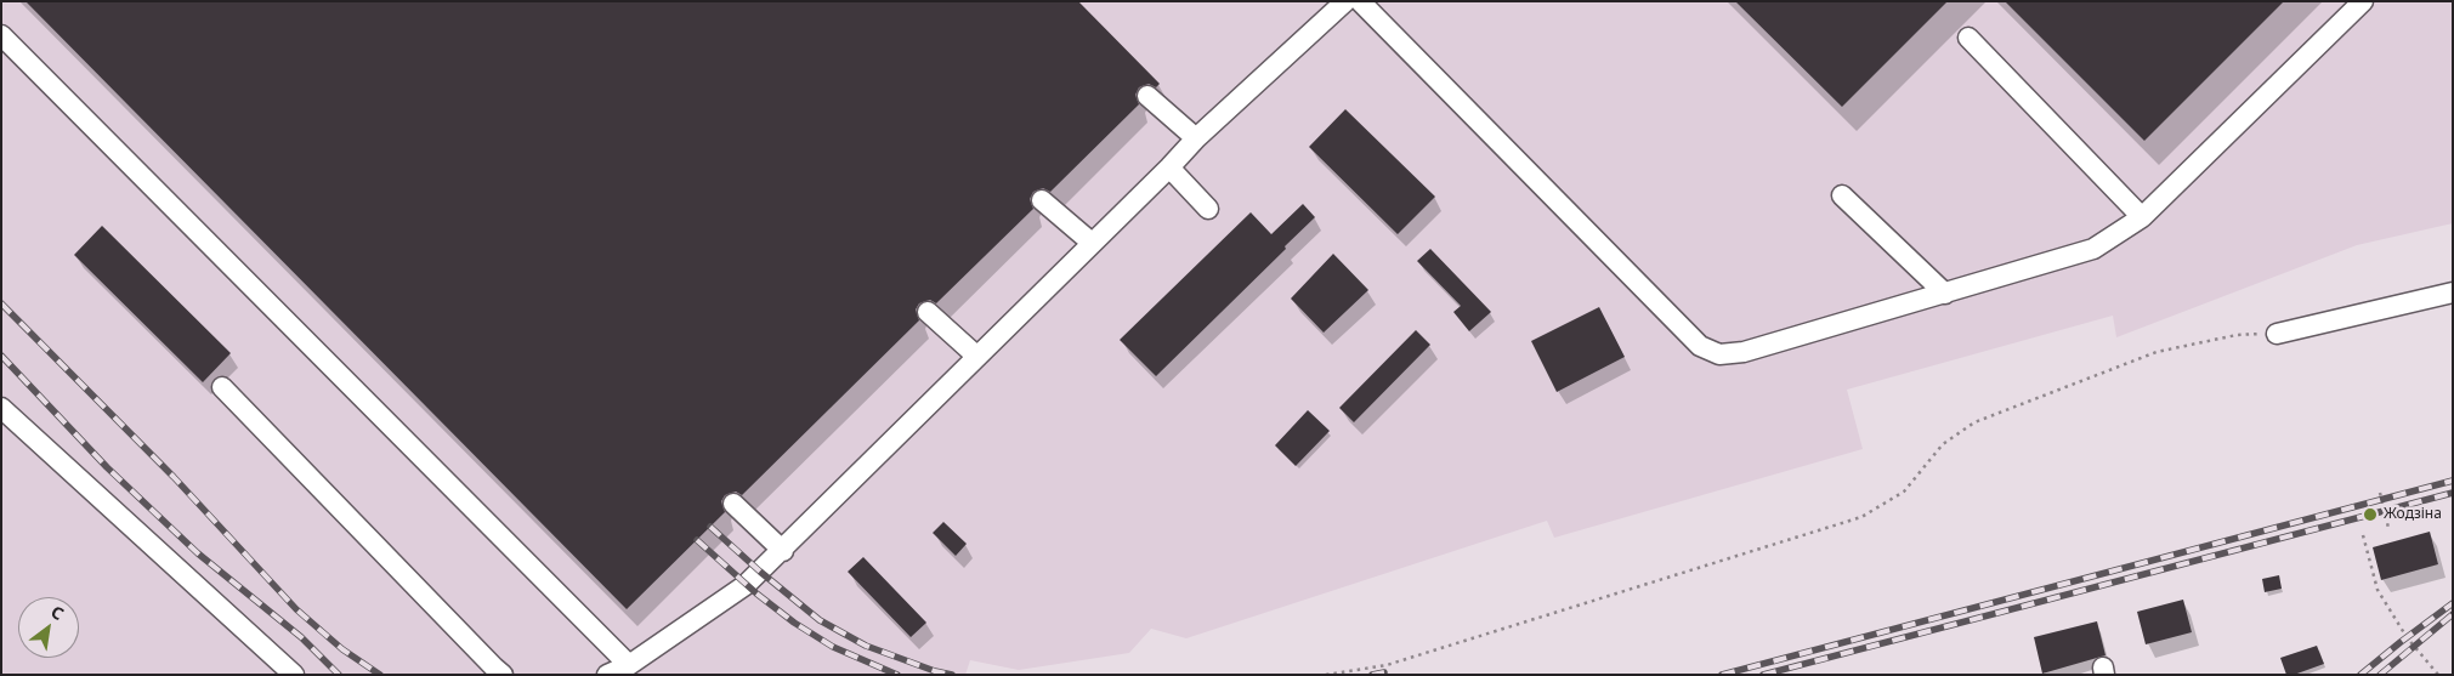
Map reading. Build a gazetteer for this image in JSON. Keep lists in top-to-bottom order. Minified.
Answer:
{"places":["Жодзіна"],"north":"top right"}
